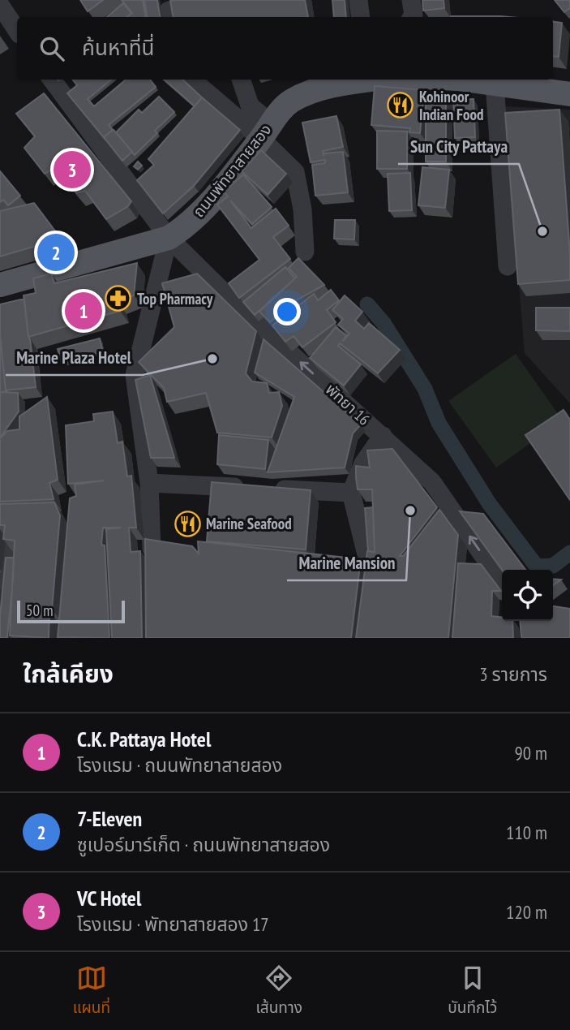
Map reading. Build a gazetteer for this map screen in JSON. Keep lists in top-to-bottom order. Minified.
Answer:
{"streets":{"main road":["ถนนพัทยาสายสอง"],"street":["พัทยา 16"]},"crossings":[["ถนนพัทยาสายสอง","พัทยา 16"]],"one_way":["พัทยา 16"],"places":{"restaurant":["Kohinoor Indian Food","Marine Seafood"],"other":["Sun City Pattaya","Marine Plaza Hotel","Marine Mansion"],"pharmacy":["Top Pharmacy"]},"scale_bar":"50 m","page":{"search":"ค้นหาที่นี่","pins":["3","2","1"],"scale":"50 m","heading":["ใกล้เคียง","3 รายการ"],"list":[{"mark":"1","name":"C.K. Pattaya Hotel","note":"โรงแรม · ถนนพัทยาสายสอง","value":"90 m"},{"mark":"2","name":"7-Eleven","note":"ซูเปอร์มาร์เก็ต · ถนนพัทยาสายสอง","value":"110 m"},{"mark":"3","name":"VC Hotel","note":"โรงแรม · พัทยาสายสอง 17","value":"120 m"}],"nav":["แผนที่","เส้นทาง","บันทึกไว้"]}}
